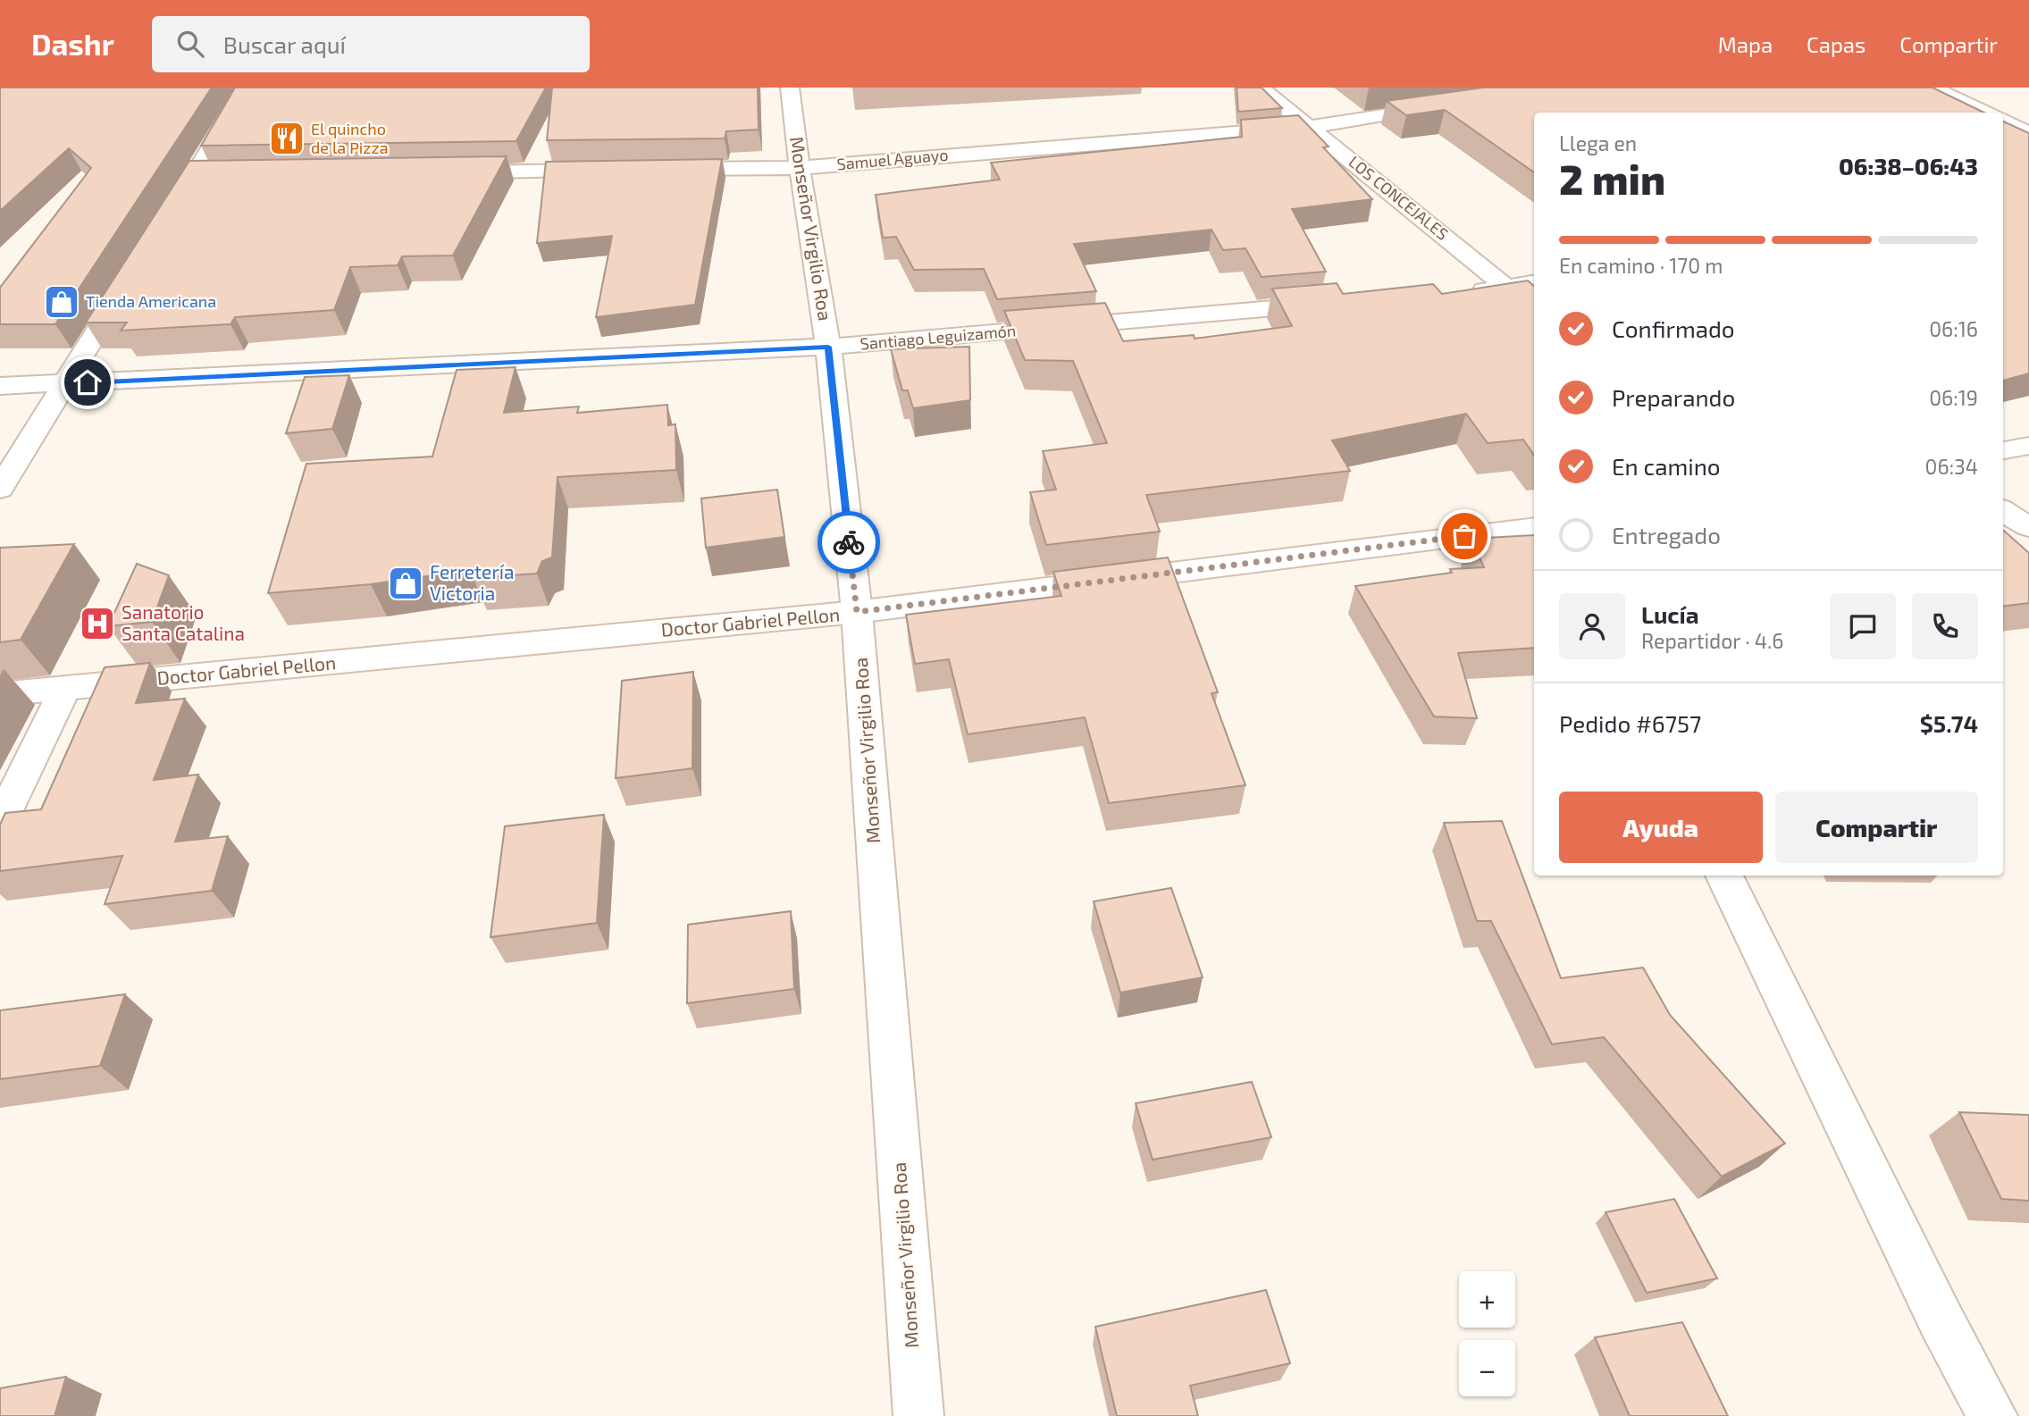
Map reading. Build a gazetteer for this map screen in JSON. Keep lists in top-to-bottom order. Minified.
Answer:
{"streets":{"street":["Samuel Aguayo","LOS CONCEJALES","Monseñor Virgilio Roa","Santiago Leguizamón","Doctor Gabriel Pellon"]},"crossings":[["Samuel Aguayo","LOS CONCEJALES"],["Samuel Aguayo","Monseñor Virgilio Roa"],["Monseñor Virgilio Roa","Santiago Leguizamón"],["Monseñor Virgilio Roa","Doctor Gabriel Pellon"]],"places":{"restaurant":["El quincho de la Pizza"],"shop":["Tienda Americana","Ferretería Victoria"],"hospital":["Sanatorio Santa Catalina"]},"page":{"header":"Dashr","search":"Buscar aquí","nav":["Mapa","Capas","Compartir"],"heading":["2 min","Llega en","06:38–06:43"],"panel":["Lucía","Repartidor · 4.6","Pedido #6757","$5.74"],"bar":"En camino · 170 m","list":[["Confirmado","06:16"],["Preparando","06:19"],["En camino","06:34"],"Entregado"],"buttons":["Ayuda","Compartir"],"map_buttons":["+","−"]}}
